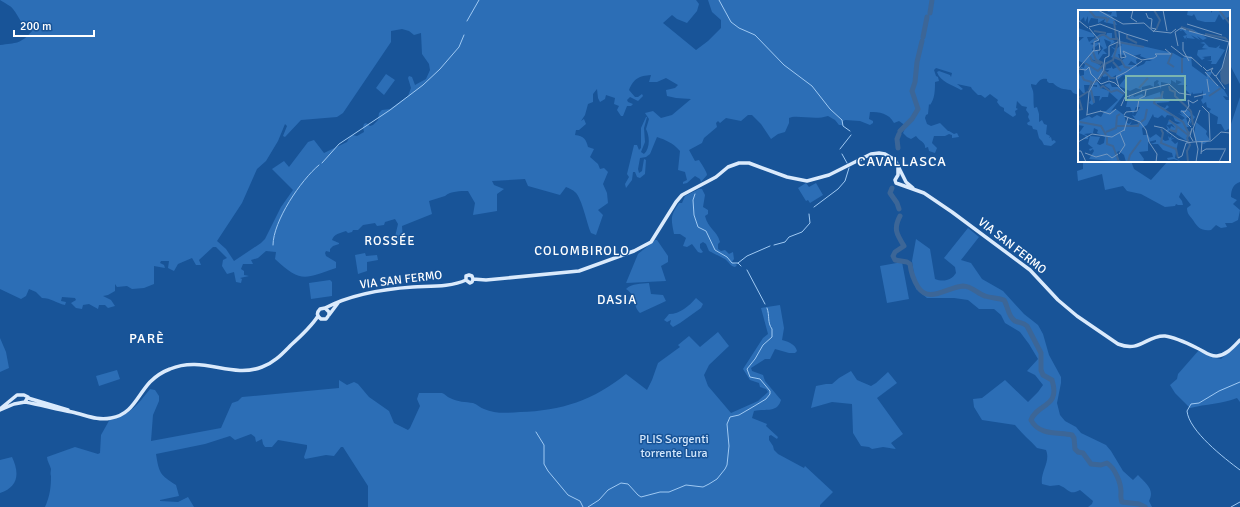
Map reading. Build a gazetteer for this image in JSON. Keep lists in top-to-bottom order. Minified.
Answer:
{"streets":{"main road":["VIA SAN FERMO"]},"districts":["CAVALLASCA","ROSSÉE","COLOMBIROLO","DASIA","PARÈ"],"parks":["PLIS Sorgenti torrente Lura"],"scale_bar":"200 m"}
